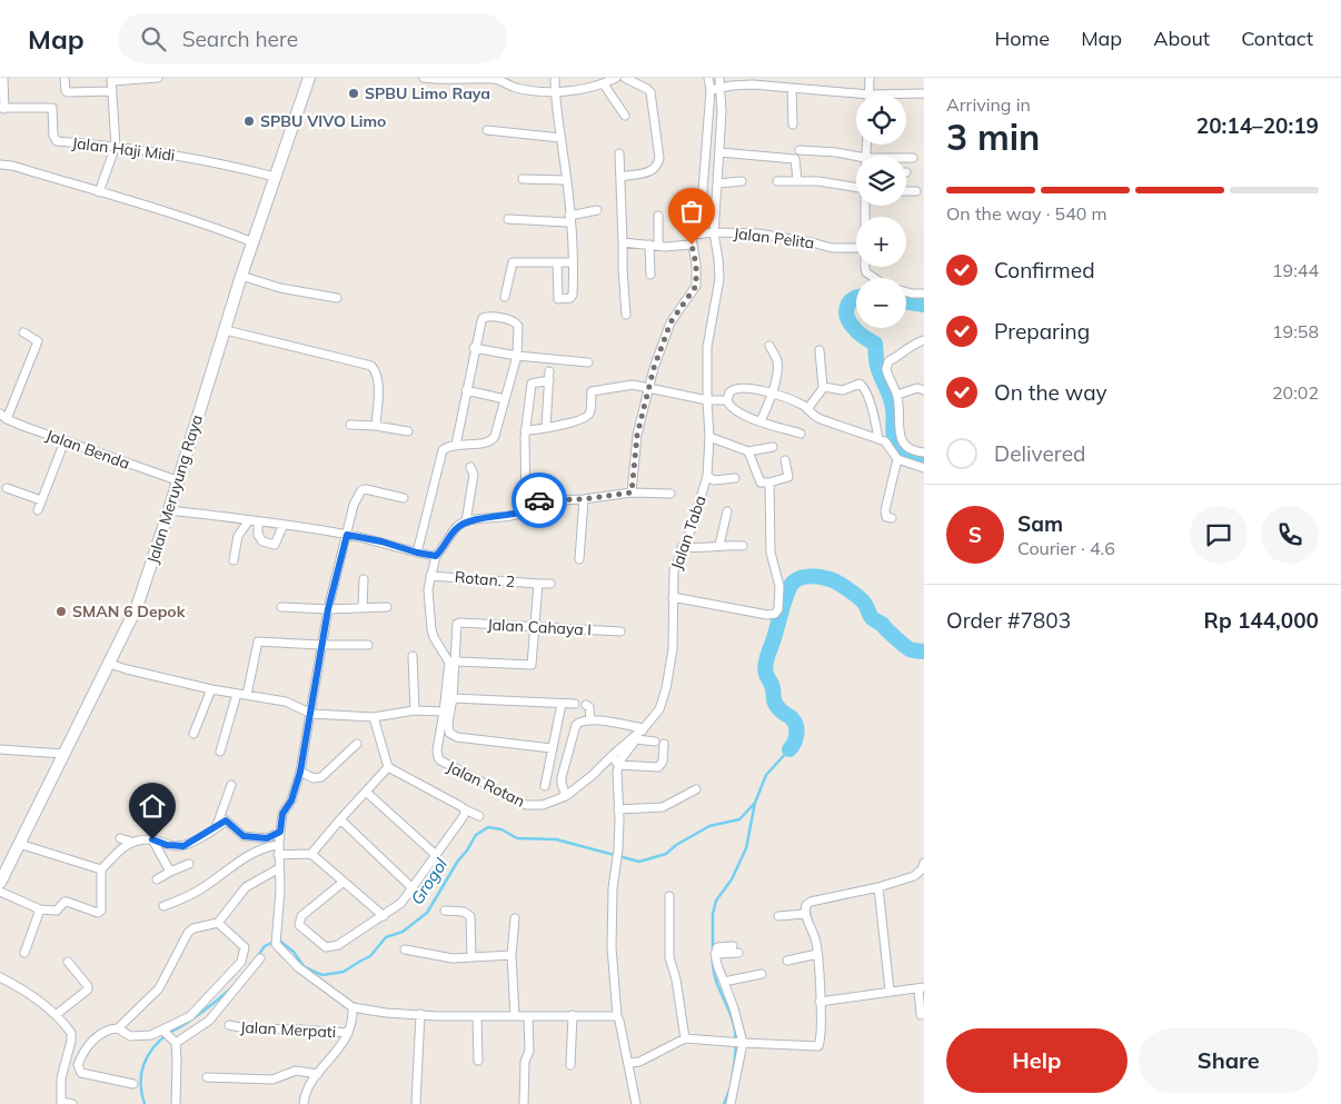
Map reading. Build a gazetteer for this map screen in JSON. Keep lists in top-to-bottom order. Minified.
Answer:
{"streets":{"main road":["Jalan Meruyung Raya"],"street":["Jalan Haji Midi","Jalan Pelita","Jalan Benda","Jalan Taba","Rotan. 2","Jalan Cahaya I","Jalan Rotan","Jalan Merpati"]},"crossings":[["Jalan Haji Midi","Jalan Meruyung Raya"],["Jalan Pelita","Jalan Taba"],["Jalan Benda","Jalan Meruyung Raya"],["Jalan Taba","Jalan Rotan"],["Rotan. 2","Jalan Rotan"]],"water":["Grogol"],"places":["SPBU Limo Raya","SPBU VIVO Limo","SMAN 6 Depok"],"page":{"header":"Map","search":"Search here","nav":["Home","Map","About","Contact"],"heading":["3 min","Arriving in","20:14–20:19"],"panel":["Sam","Courier · 4.6","Order #7803","Rp 144,000"],"map_buttons":["+","−"],"bar":"On the way · 540 m","list":[["Confirmed","19:44"],["Preparing","19:58"],["On the way","20:02"],"Delivered"],"round":"S","buttons":["Help","Share"]}}
